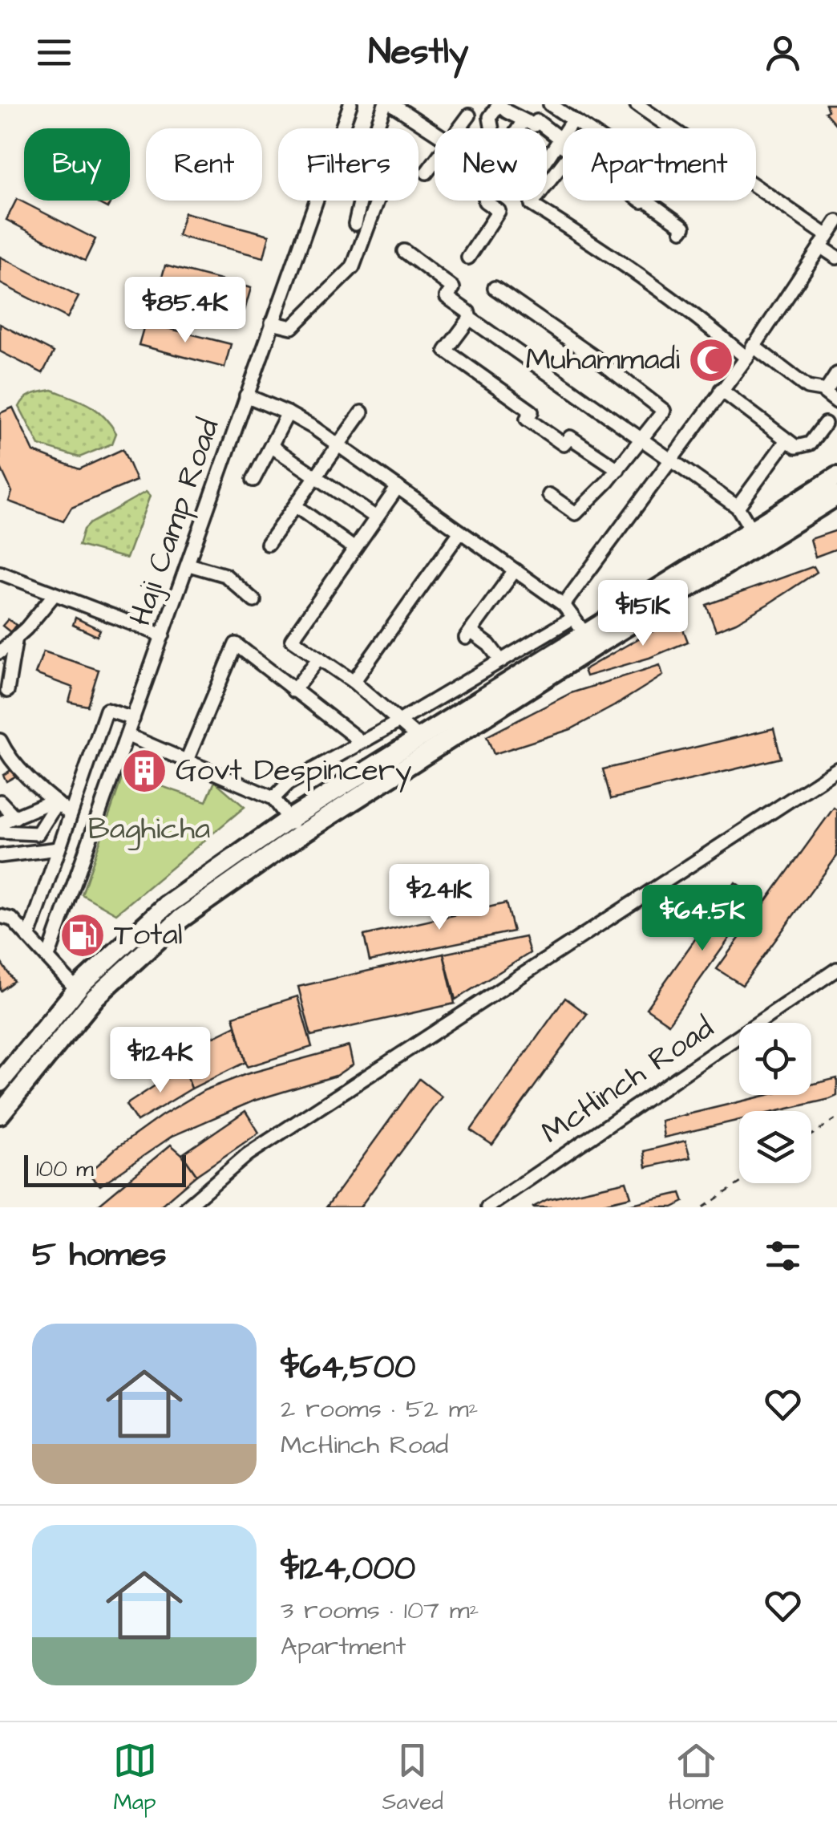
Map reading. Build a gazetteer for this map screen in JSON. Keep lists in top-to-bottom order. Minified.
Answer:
{"streets":{"street":["Haji Camp Road","McHinch Road"]},"parks":["Baghicha"],"places":{"mosque":["Muhammadi"],"building":["Govt Despincery"],"fuel station":["Total"]},"scale_bar":"100 m","page":{"header":"Nestly","chip":["Buy","Rent","Filters","New","Apartment"],"price":["$85.4K","$151K","$241K","$64.5K","$124K"],"scale":"100 m","heading":"5 homes","list":[{"name":"$64,500","note":"2 rooms · 52 m² · McHinch Road"},{"name":"$124,000","note":"3 rooms · 107 m² · Apartment"}],"tabs":["Map","Saved","Home"]}}
